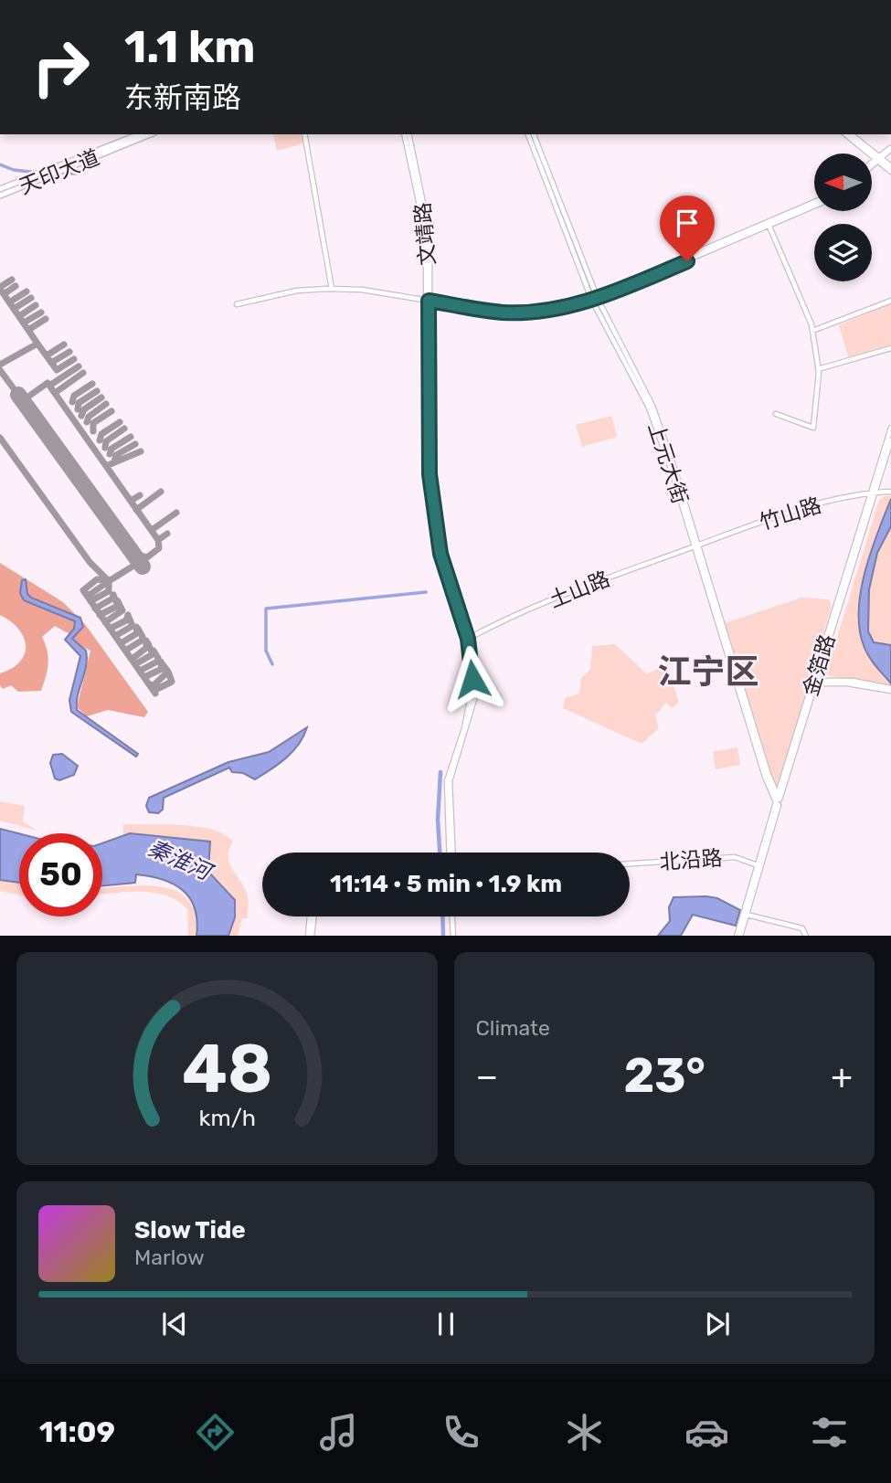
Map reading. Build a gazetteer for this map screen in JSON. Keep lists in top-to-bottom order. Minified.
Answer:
{"streets":{"main road":["天印大道","文靖路","上元大街","竹山路","土山路","金箔路","北沿路"]},"crossings":[["文靖路","土山路"],["上元大街","竹山路"],["上元大街","土山路"],["上元大街","金箔路"],["竹山路","土山路"],["竹山路","金箔路"],["金箔路","北沿路"]],"districts":["江宁区"],"water":["秦淮河"],"north":"left","page":{"turn":["1.1 km","东新南路"],"limit":"50","trip":"11:14 · 5 min · 1.9 km","tile":"Climate","heat":["−","23°","+"],"song":["Slow Tide","Marlow"],"tabs":"11:09","gauge":["48","km/h"]}}
